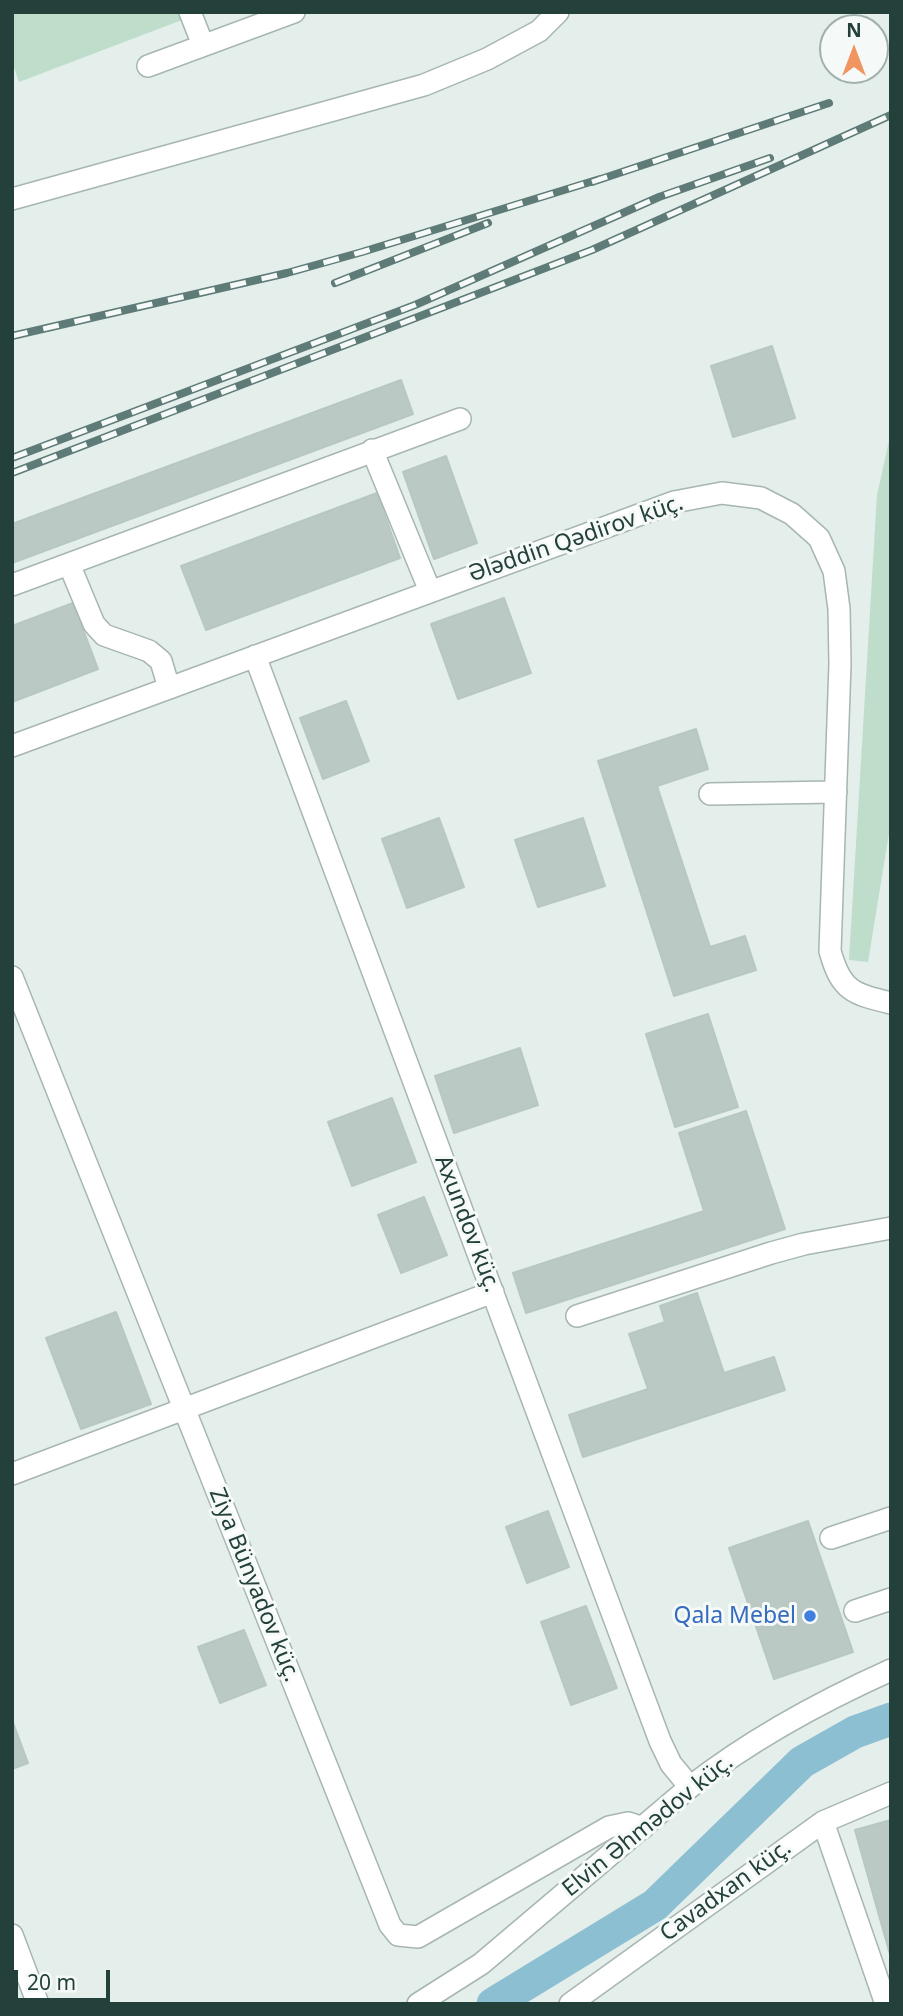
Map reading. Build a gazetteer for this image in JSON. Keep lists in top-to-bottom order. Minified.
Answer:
{"streets":{"street":["Ələddin Qədirov küç.","Axundov küç.","Ziya Bünyadov küç.","Elvin Əhmədov küç.","Cavadxan küç."]},"crossings":[["Ələddin Qədirov küç.","Axundov küç."],["Axundov küç.","Elvin Əhmədov küç."],["Ziya Bünyadov küç.","Elvin Əhmədov küç."]],"places":["Qala Mebel"],"scale_bar":"20 m","north":"top"}
